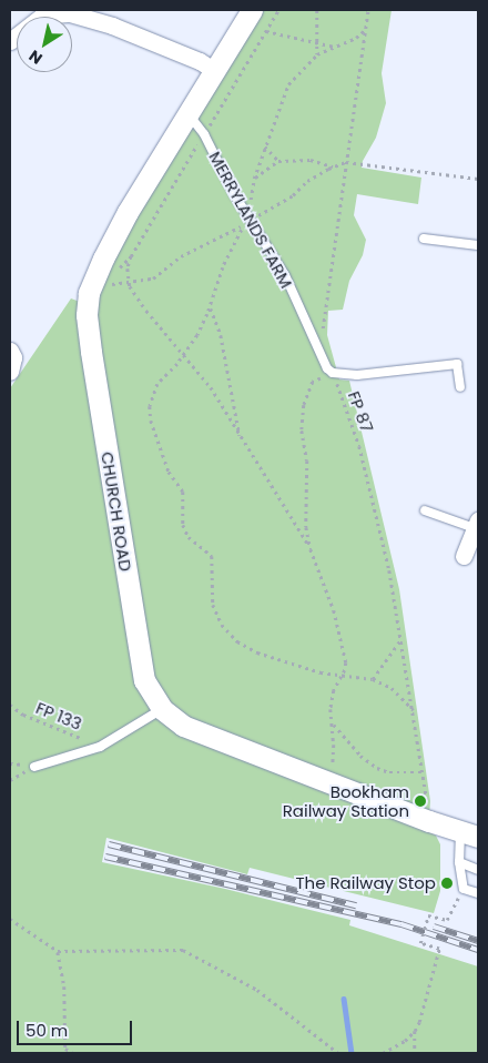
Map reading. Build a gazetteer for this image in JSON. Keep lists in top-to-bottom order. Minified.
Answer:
{"streets":{"street":["CHURCH ROAD"],"lane":["MERRYLANDS FARM"],"path":["FP 87","FP 133"]},"crossings":[["MERRYLANDS FARM","FP 87"],["MERRYLANDS FARM","CHURCH ROAD"],["FP 87","CHURCH ROAD"]],"places":["Bookham Railway Station","The Railway Stop"],"scale_bar":"50 m","north":"bottom left"}
